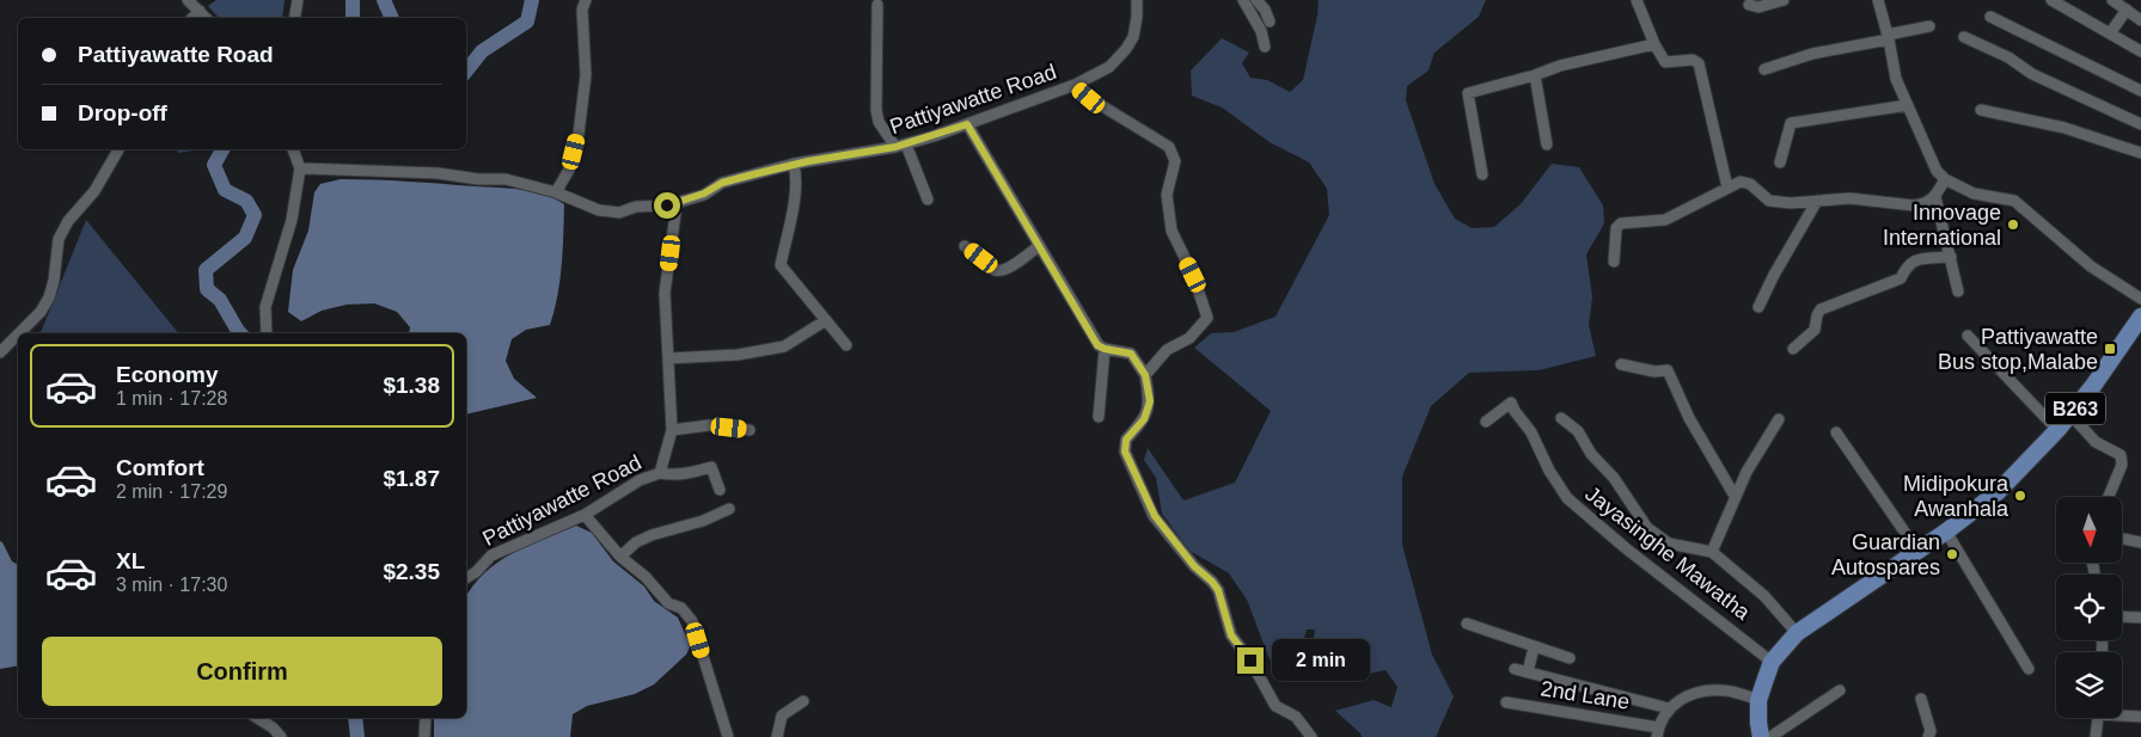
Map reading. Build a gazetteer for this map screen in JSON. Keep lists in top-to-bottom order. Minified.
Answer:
{"streets":{"main road":["B263"],"street":["Pattiyawatte Road","Jayasinghe Mawatha","2nd Lane"]},"crossings":[["B263","Jayasinghe Mawatha"]],"places":{"other":["Innovage International","Midipokura Awanhala","Guardian Autospares"],"transit":["Pattiyawatte Bus stop,Malabe"]},"north":"bottom","page":{"banner":["Pattiyawatte Road","Drop-off"],"list":[{"name":"Economy","note":"1 min · 17:28","value":"$1.38"},{"name":"Comfort","note":"2 min · 17:29","value":"$1.87"},{"name":"XL","note":"3 min · 17:30","value":"$2.35"}],"buttons":"Confirm","bubble":"2 min"}}
